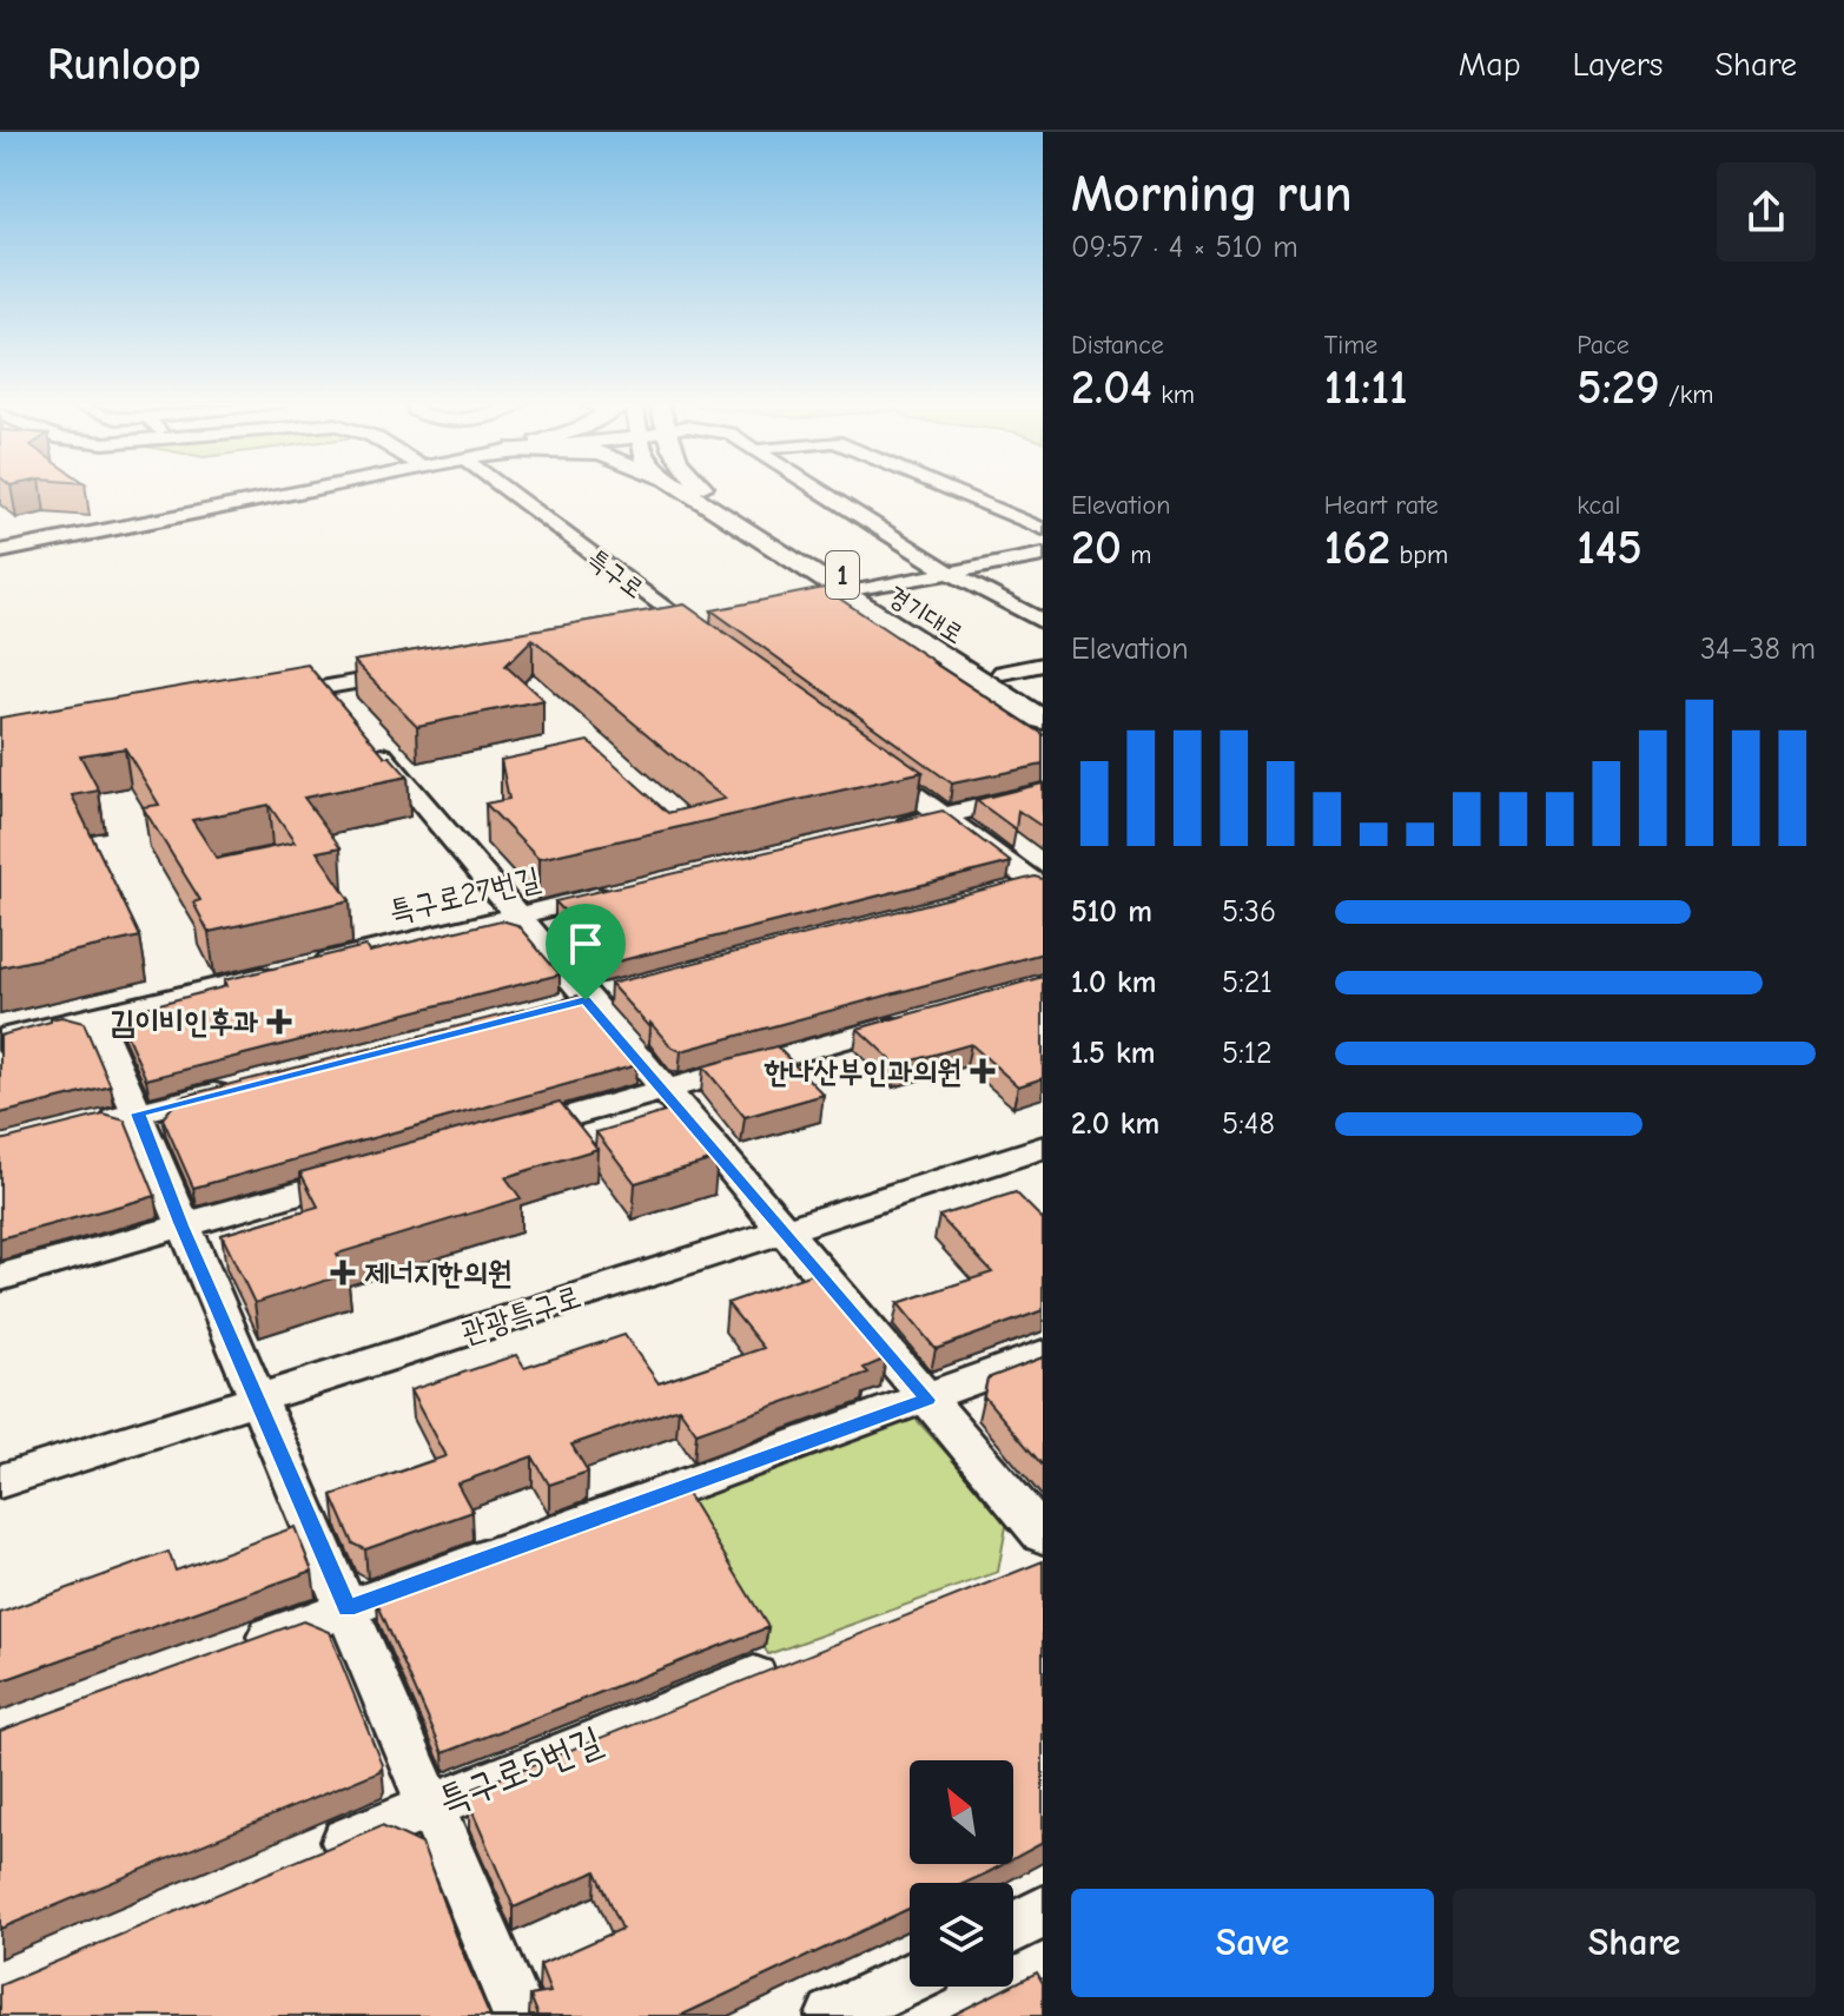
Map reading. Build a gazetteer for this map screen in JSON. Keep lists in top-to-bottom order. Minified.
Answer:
{"streets":{"main road":["1","경기대로"],"street":["특구로","특구로27번길","관광특구로","특구로5번길"]},"places":{"health":["김이비인후과","한나산부인과의원","제너지한의원"]},"north":"top left","page":{"header":"Runloop","nav":["Map","Layers","Share"],"heading":["Morning run","09:57 · 4 × 510 m"],"stats":[["Distance","2.04 km"],["Time","11:11"],["Pace","5:29 /km"],["Elevation","20 m"],["Heart rate","162 bpm"],["kcal","145"]],"chart":["Elevation","34–38 m"],"list":[{"name":"510 m","note":"5:36"},{"name":"1.0 km","note":"5:21"},{"name":"1.5 km","note":"5:12"},{"name":"2.0 km","note":"5:48"}],"buttons":["Save","Share"]}}
